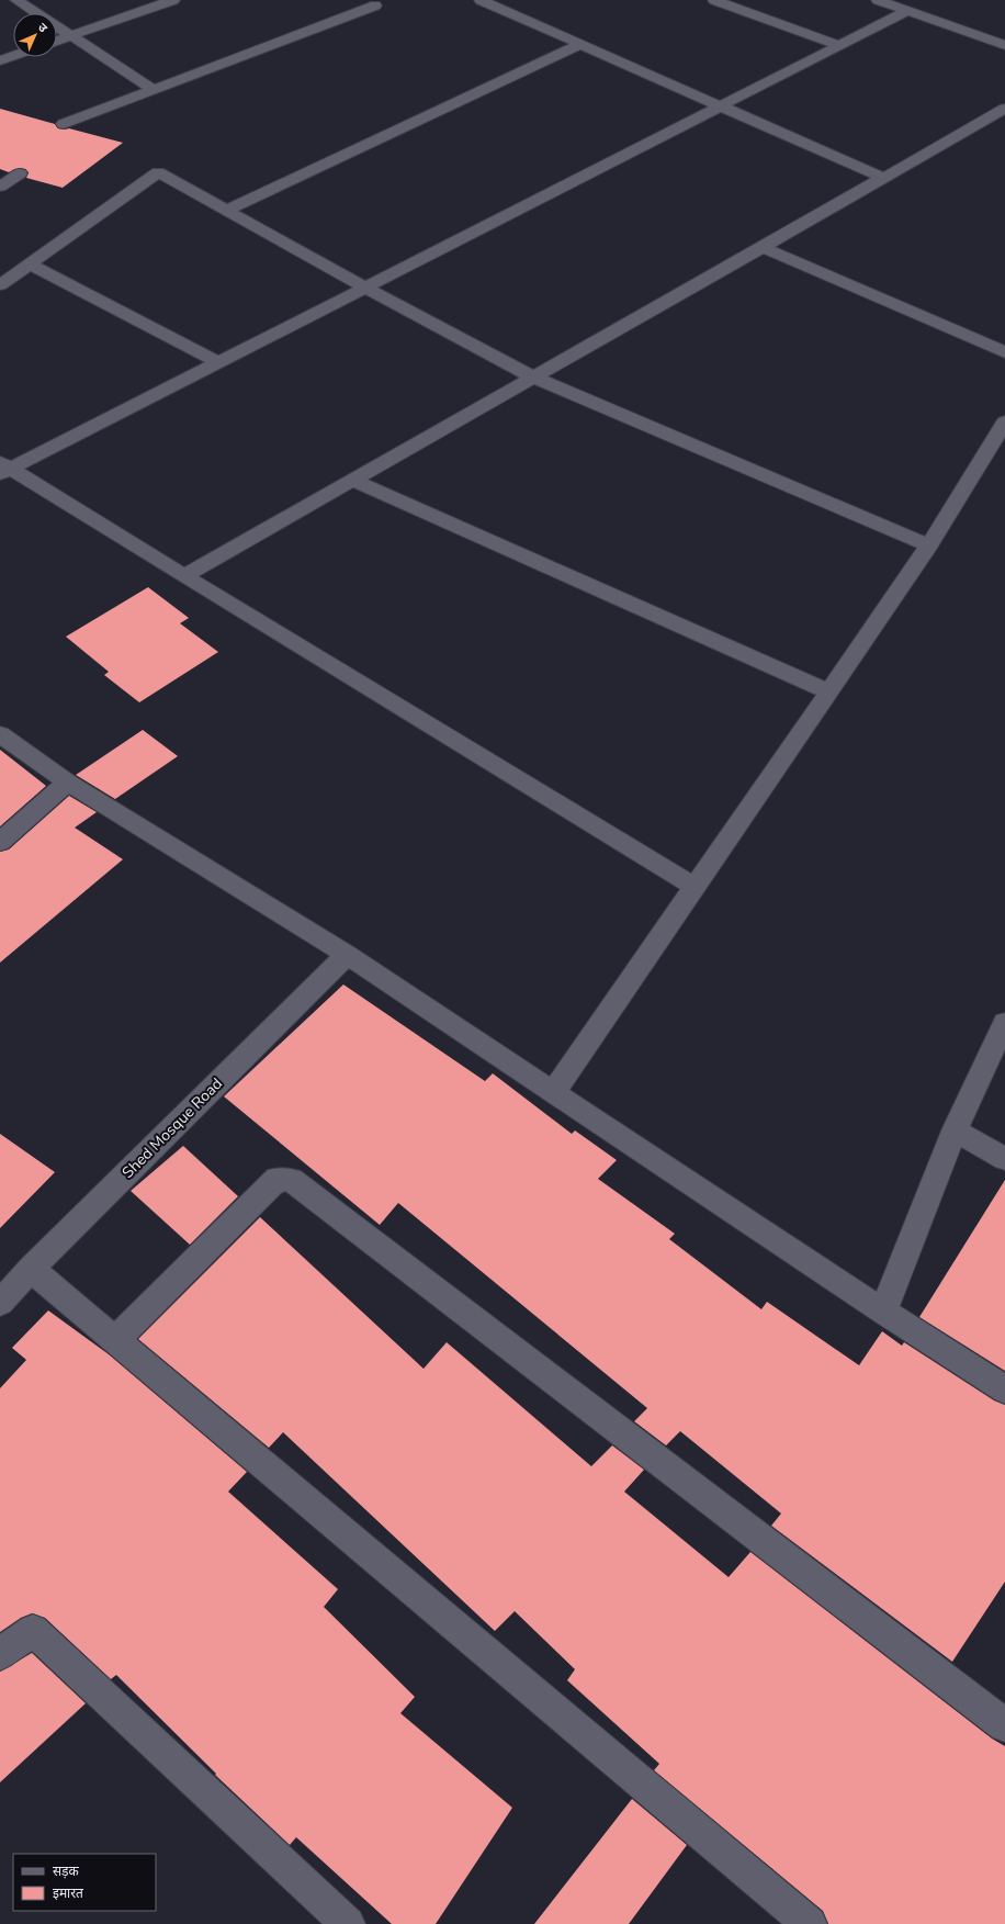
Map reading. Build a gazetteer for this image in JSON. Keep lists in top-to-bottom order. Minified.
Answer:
{"streets":{"street":["Shed Mosque Road"]},"legend":["सड़क","इमारत"],"north":"top right"}
